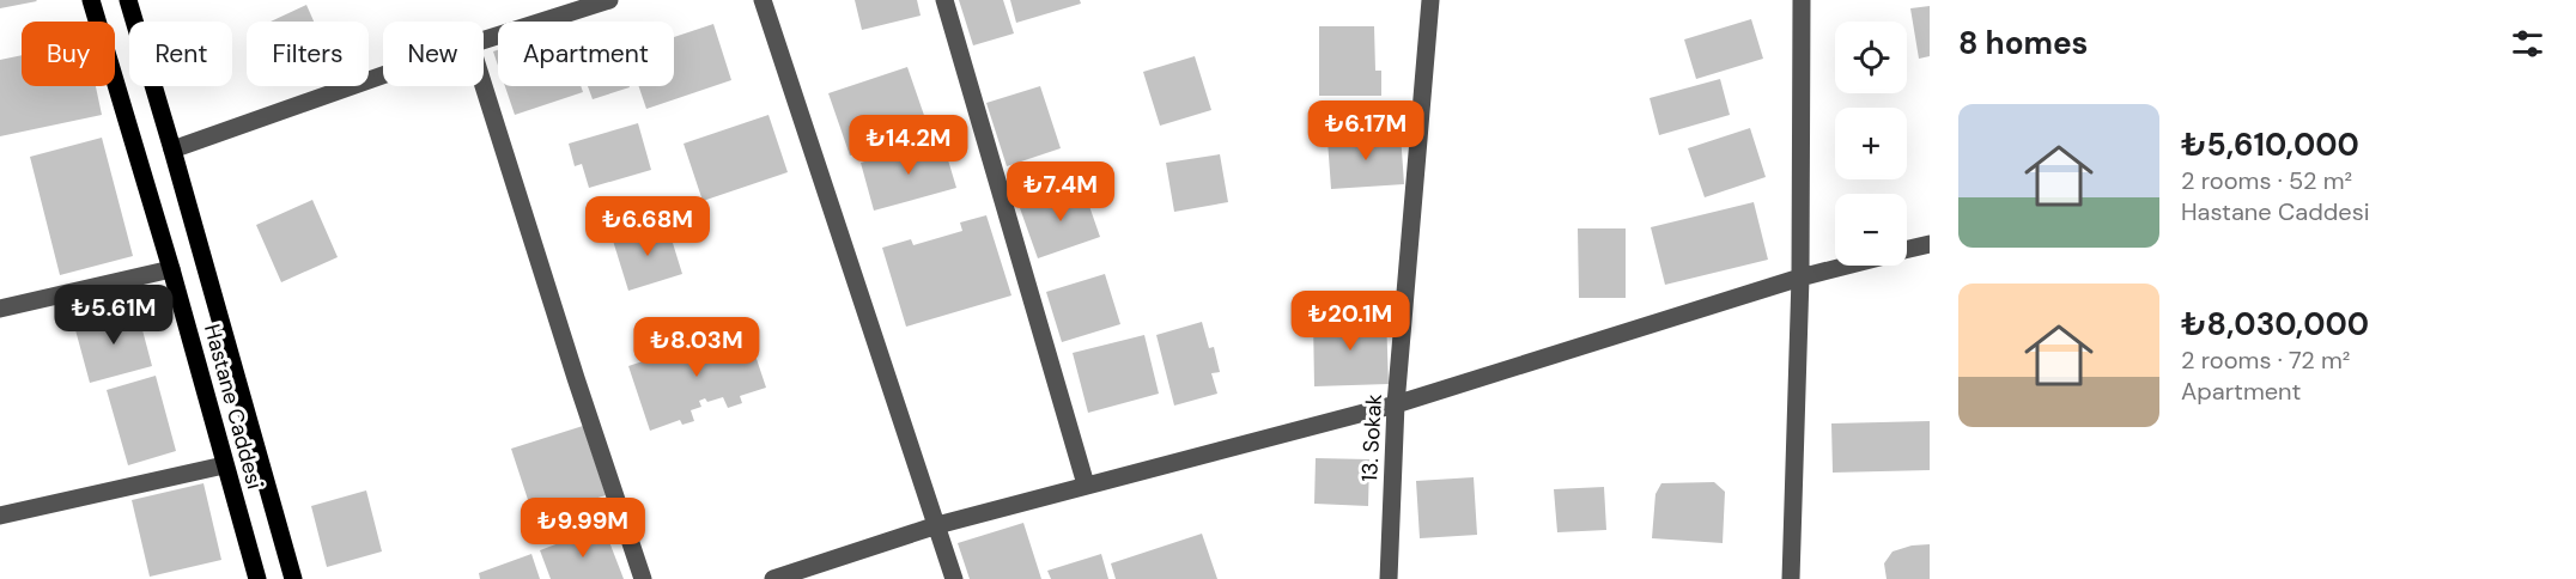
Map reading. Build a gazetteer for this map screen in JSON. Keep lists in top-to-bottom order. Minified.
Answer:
{"streets":{"main road":["Hastane Caddesi"],"street":["13. Sokak"]},"page":{"heading":"8 homes","map_buttons":["+","−"],"chip":["Buy","Rent","Filters","New","Apartment"],"list":[{"name":"₺5,610,000","note":"2 rooms · 52 m² · Hastane Caddesi"},{"name":"₺8,030,000","note":"2 rooms · 72 m² · Apartment"}],"price":["₺6.17M","₺14.2M","₺7.4M","₺6.68M","₺5.61M","₺20.1M","₺8.03M","₺9.99M"]}}
